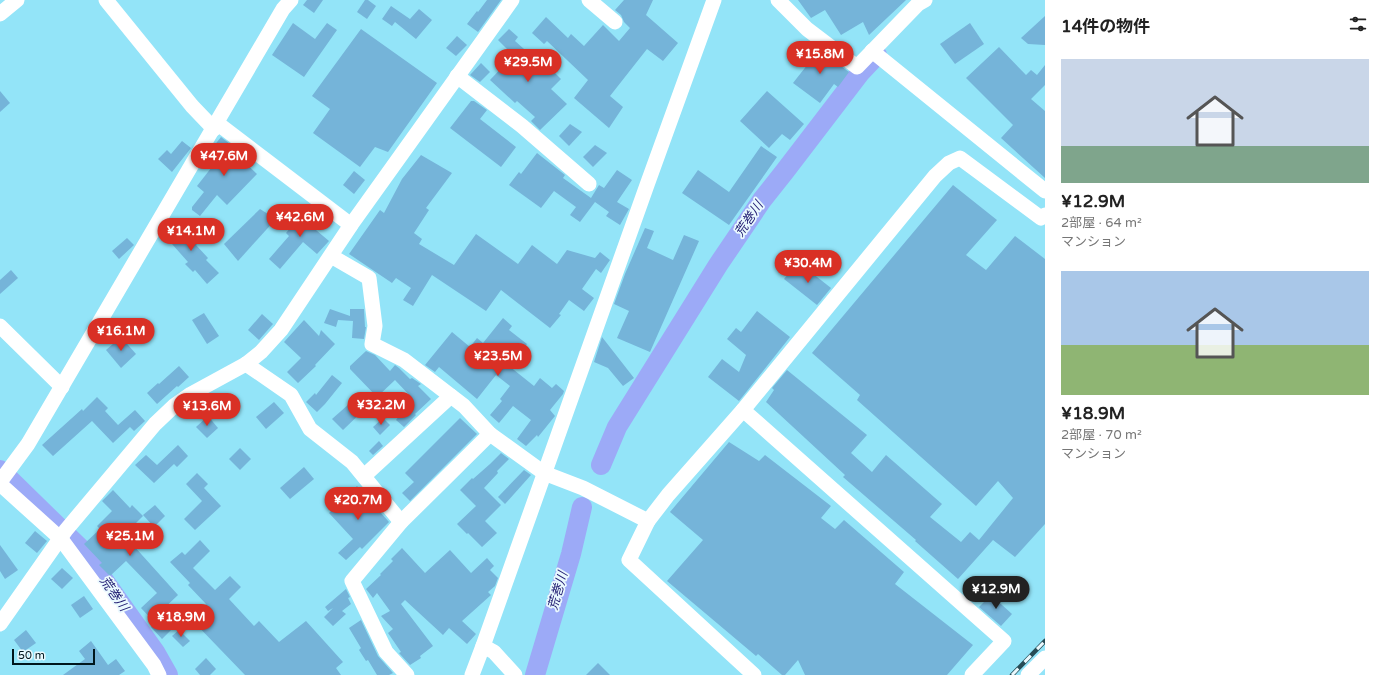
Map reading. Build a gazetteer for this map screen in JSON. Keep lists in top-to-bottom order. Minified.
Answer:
{"water":["荒巻川"],"scale_bar":"50 m","page":{"heading":"14件の物件","price":["¥15.8M","¥29.5M","¥47.6M","¥42.6M","¥14.1M","¥30.4M","¥16.1M","¥23.5M","¥32.2M","¥13.6M","¥20.7M","¥25.1M","¥12.9M","¥18.9M"],"list":[{"name":"¥12.9M","note":"2部屋 · 64 m² · マンション"},{"name":"¥18.9M","note":"2部屋 · 70 m² · マンション"}],"scale":"50 m"}}
